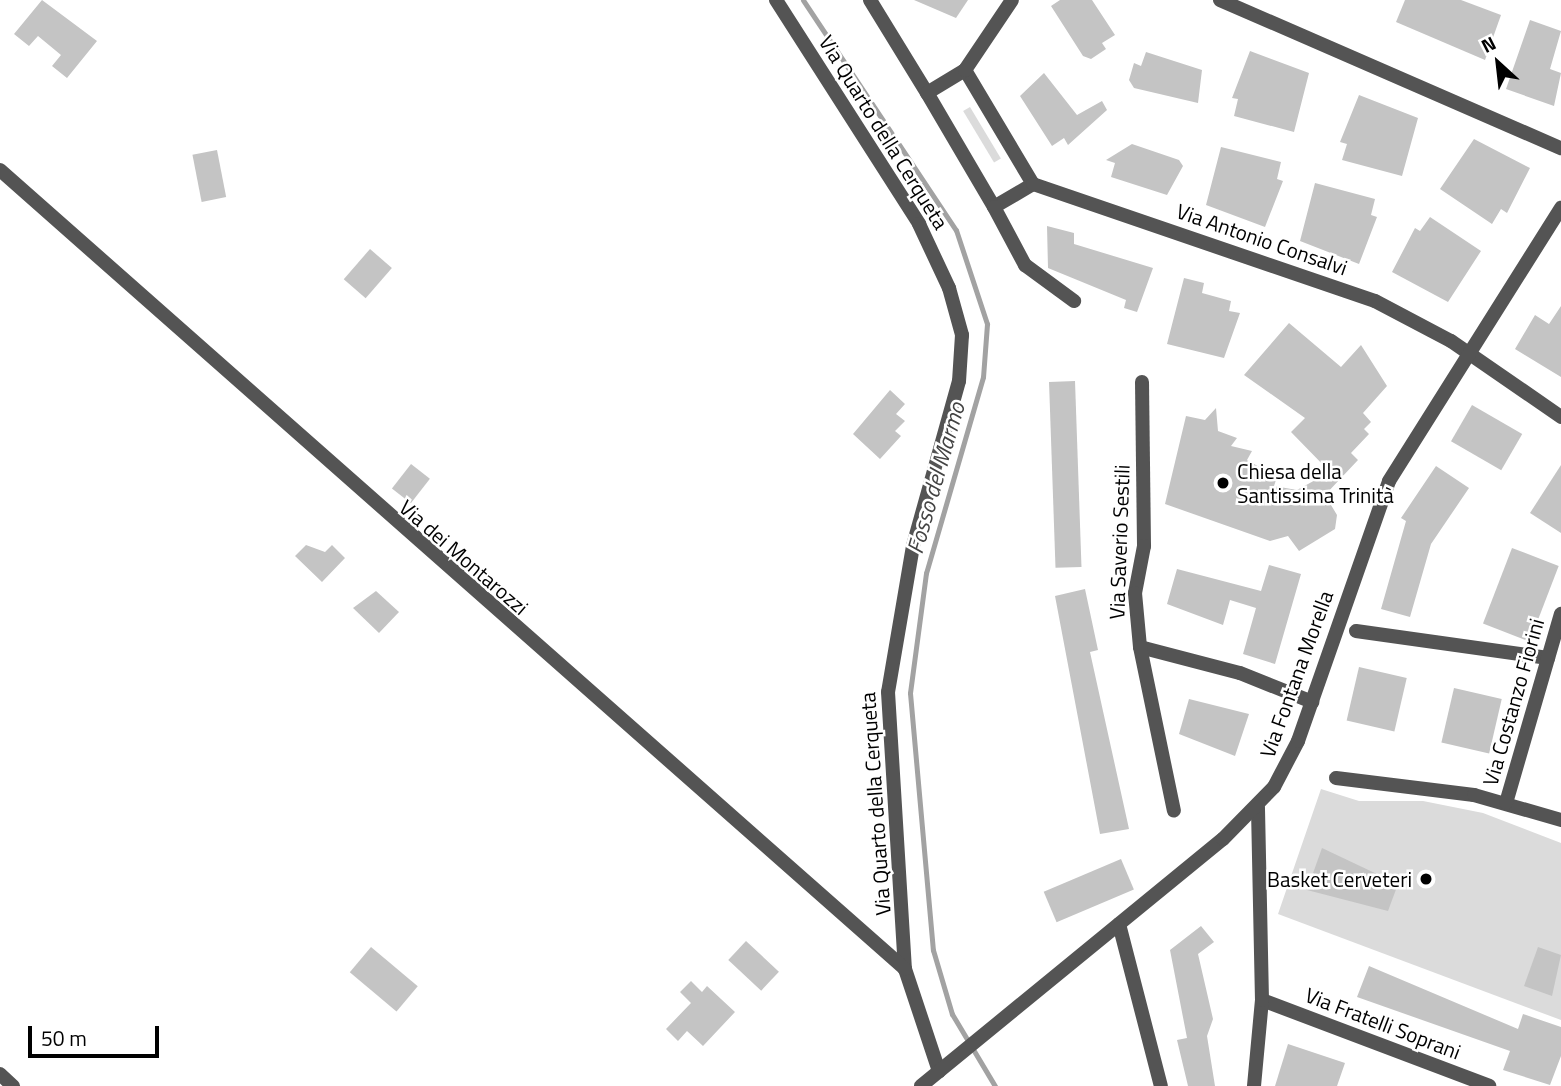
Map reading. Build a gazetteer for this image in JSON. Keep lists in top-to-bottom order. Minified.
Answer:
{"streets":{"street":["Via Quarto della Cerqueta","Via Antonio Consalvi","Via Saverio Sestili","Via dei Montarozzi","Via Fontana Morella","Via Costanzo Fiorini","Via Fratelli Soprani"]},"crossings":[["Via Quarto della Cerqueta","Via dei Montarozzi"],["Via Quarto della Cerqueta","Via Fontana Morella"],["Via Antonio Consalvi","Via Fontana Morella"],["Via Saverio Sestili","Via Fontana Morella"]],"water":["Fosso del Marmo"],"places":["Chiesa della Santissima Trinità","Basket Cerveteri"],"scale_bar":"50 m","north":"top left"}
